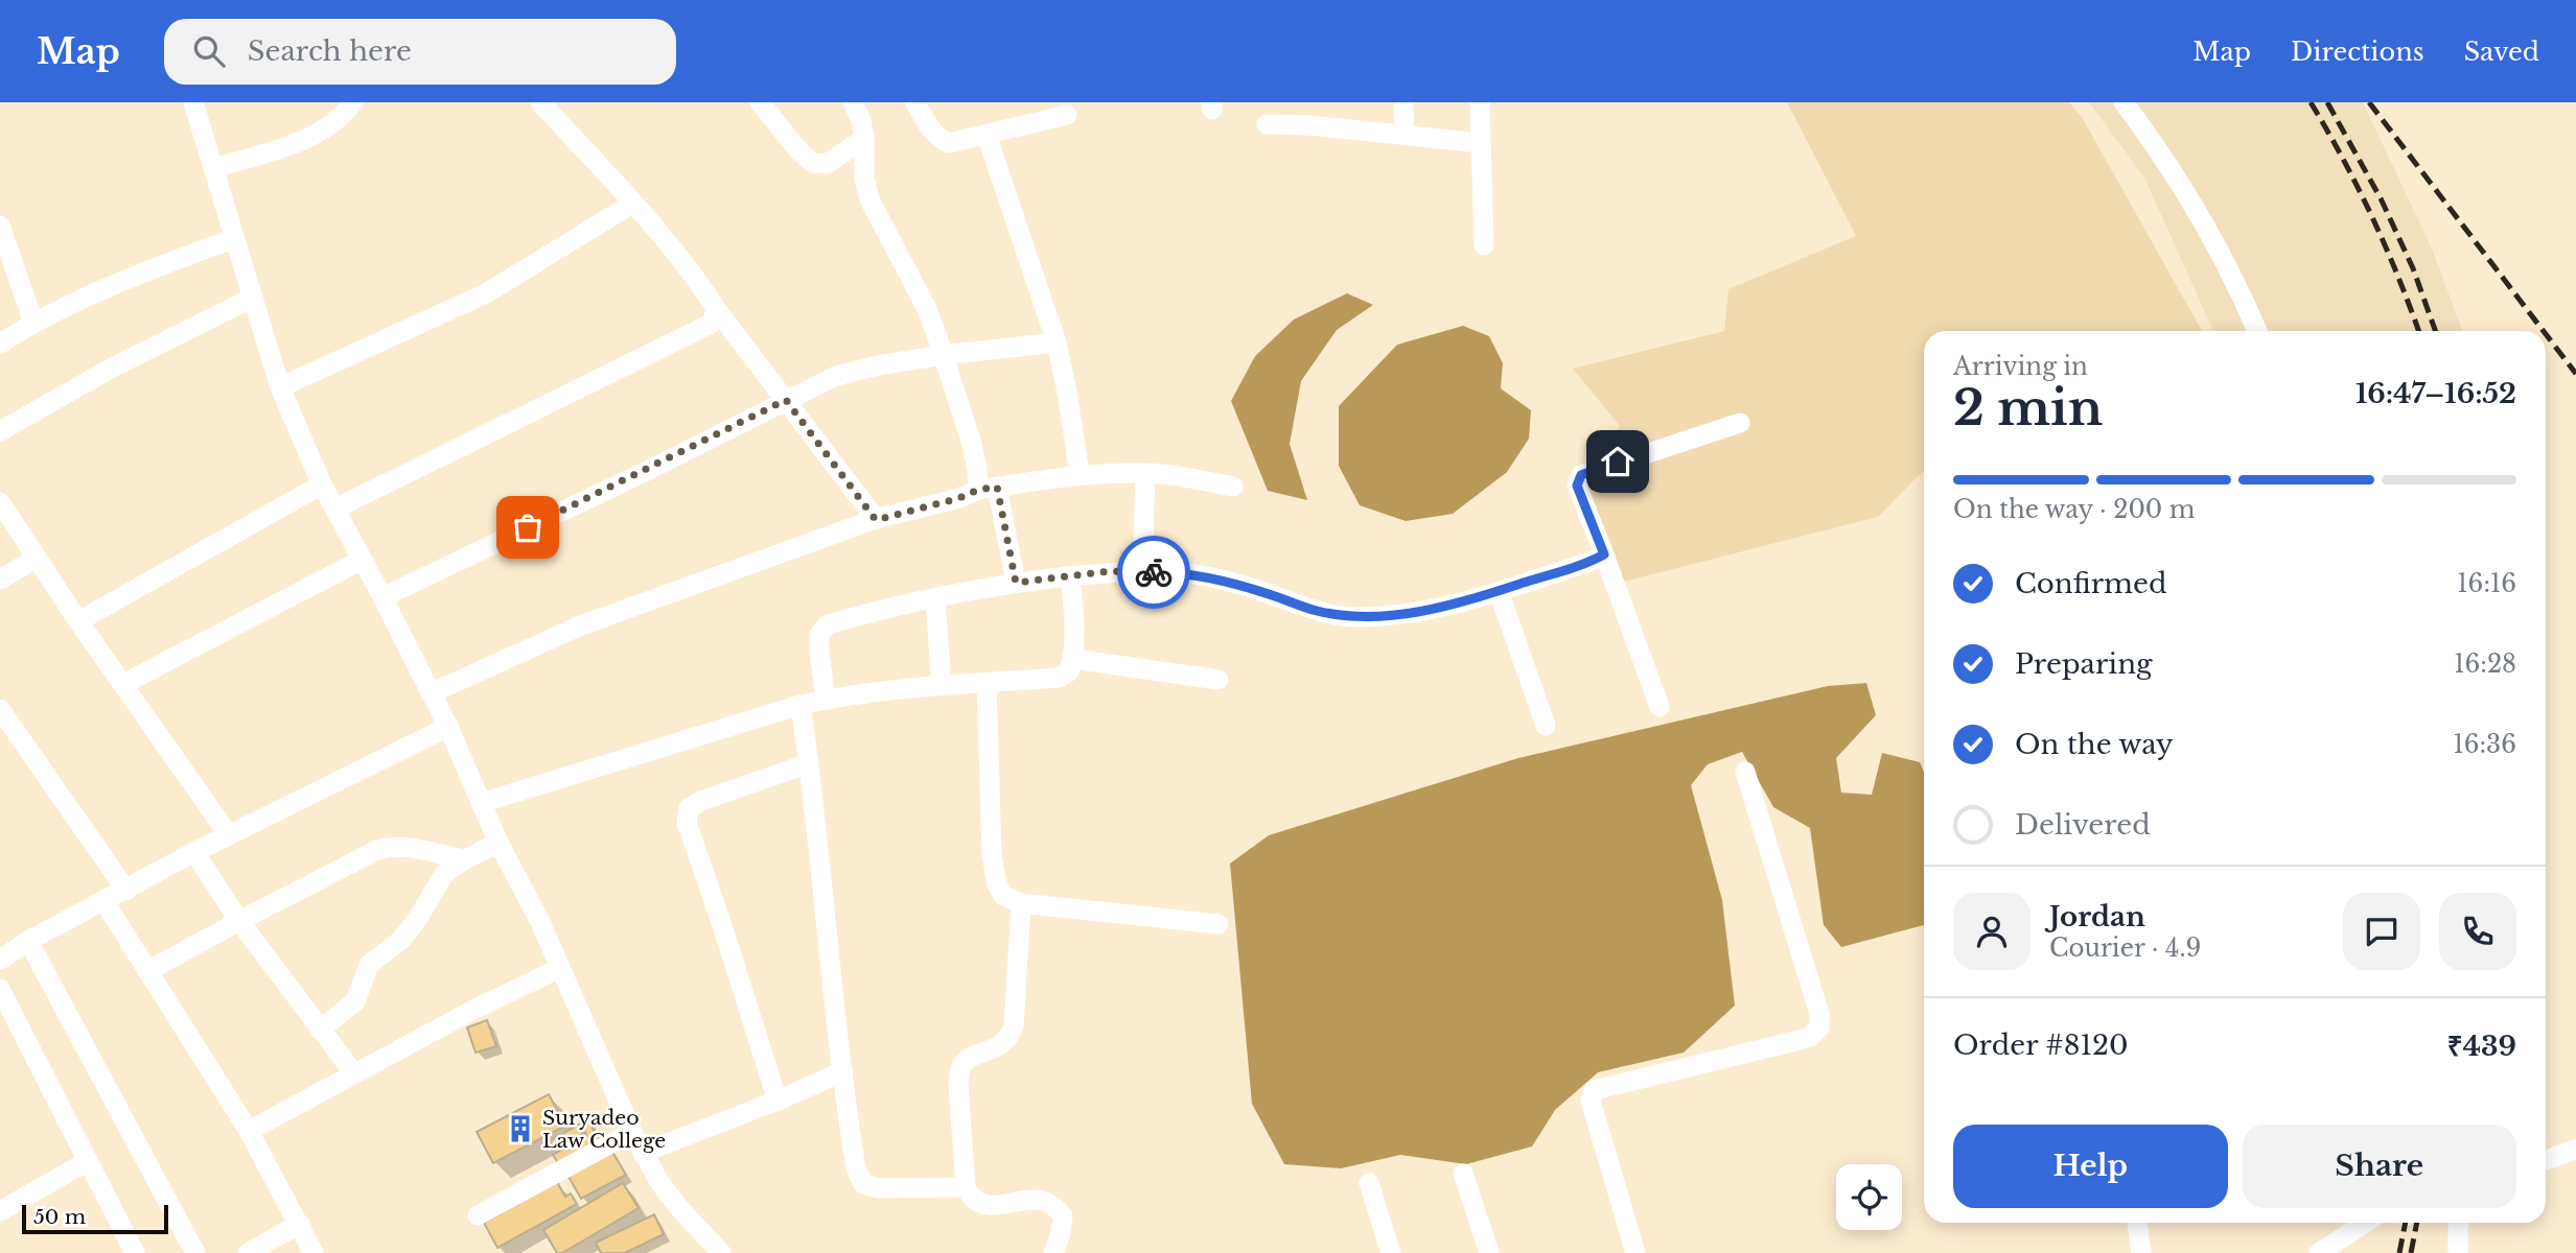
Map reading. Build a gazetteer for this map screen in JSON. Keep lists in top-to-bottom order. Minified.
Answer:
{"places":{"building":["Suryadeo Law College"]},"scale_bar":"50 m","page":{"header":"Map","search":"Search here","nav":["Map","Directions","Saved"],"heading":["2 min","Arriving in","16:47–16:52"],"panel":["Jordan","Courier · 4.9","Order #8120","₹439"],"bar":"On the way · 200 m","list":[["Confirmed","16:16"],["Preparing","16:28"],["On the way","16:36"],"Delivered"],"buttons":["Help","Share"],"scale":"50 m"}}
